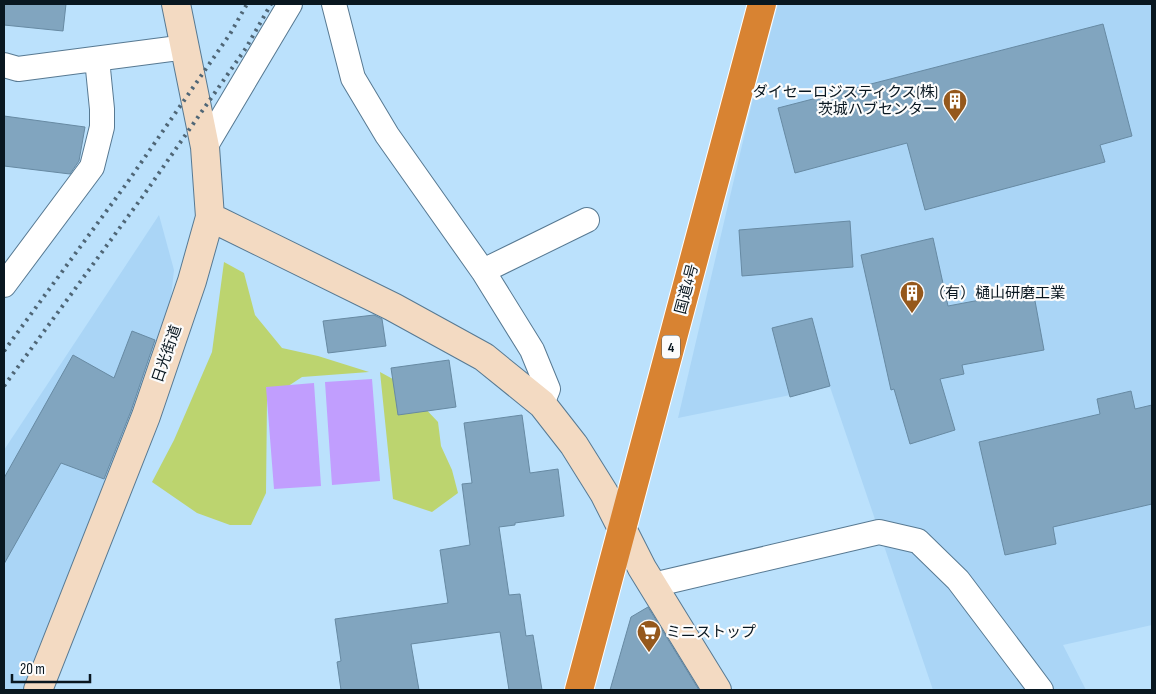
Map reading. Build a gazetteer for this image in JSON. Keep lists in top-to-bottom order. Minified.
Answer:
{"streets":{"highway":["国道4号","4"],"street":["日光街道"]},"places":{"building":["ダイセーロジスティクス(株) 茨城ハブセンター","（有）樋山研磨工業"],"supermarket":["ミニストップ"]},"scale_bar":"20 m"}
